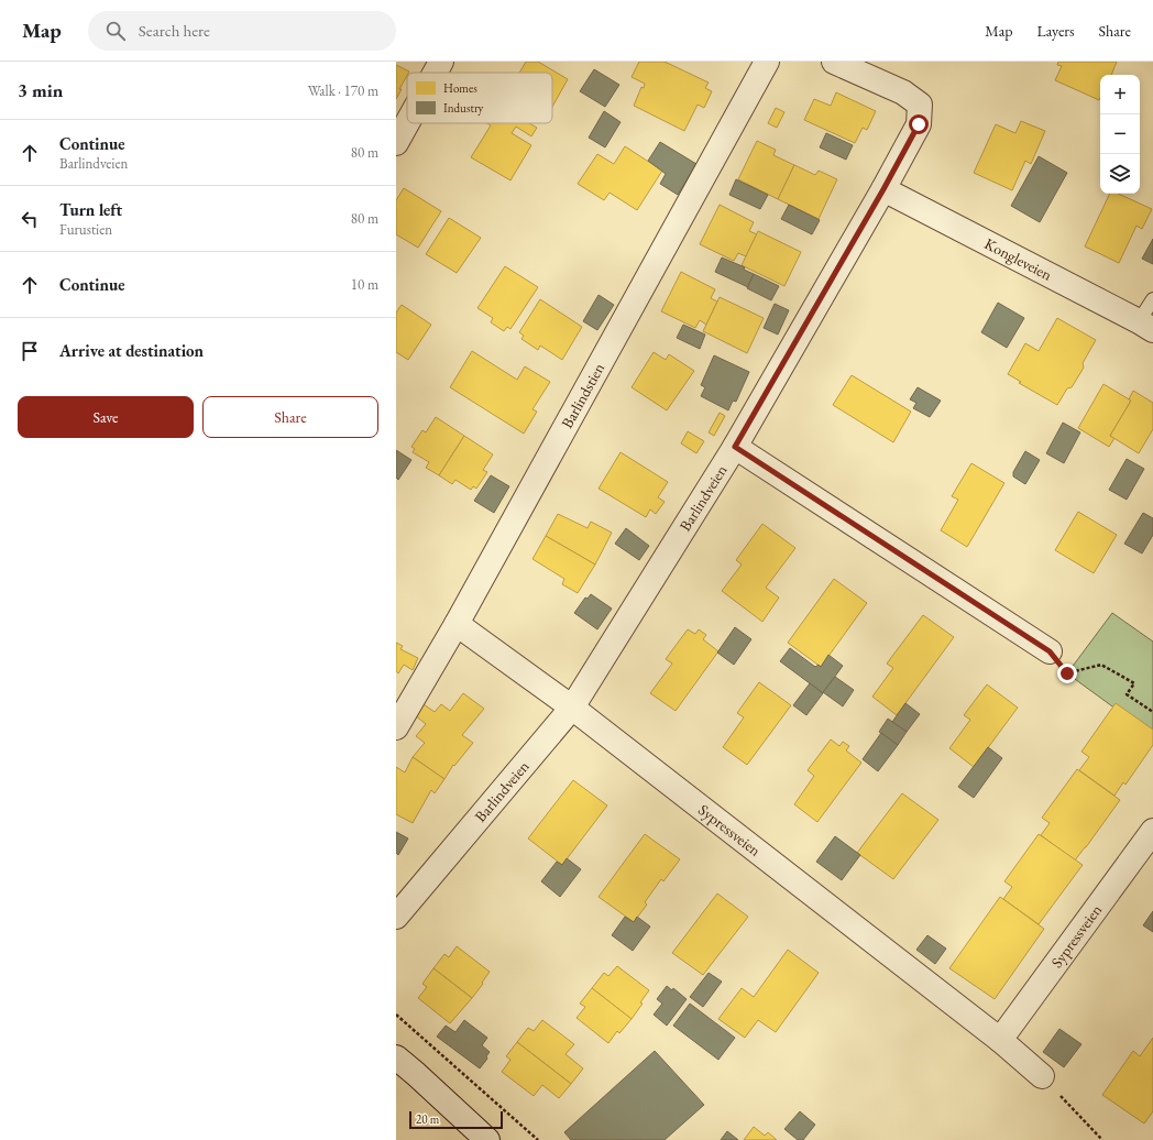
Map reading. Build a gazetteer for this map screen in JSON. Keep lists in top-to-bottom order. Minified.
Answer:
{"streets":{"street":["Kongleveien","Barlindstien","Barlindveien","Sypressveien"]},"crossings":[["Kongleveien","Barlindveien"],["Barlindstien","Sypressveien"],["Barlindveien","Sypressveien"]],"legend":["Homes","Industry"],"scale_bar":"20 m","page":{"header":"Map","search":"Search here","nav":["Map","Layers","Share"],"heading":["3 min","Walk · 170 m"],"map_buttons":["+","−"],"list":[["Continue","Barlindveien","80 m"],["Turn left","Furustien","80 m"],["Continue","10 m"],"Arrive at destination"],"buttons":["Save","Share"],"scale":"20 m"}}
